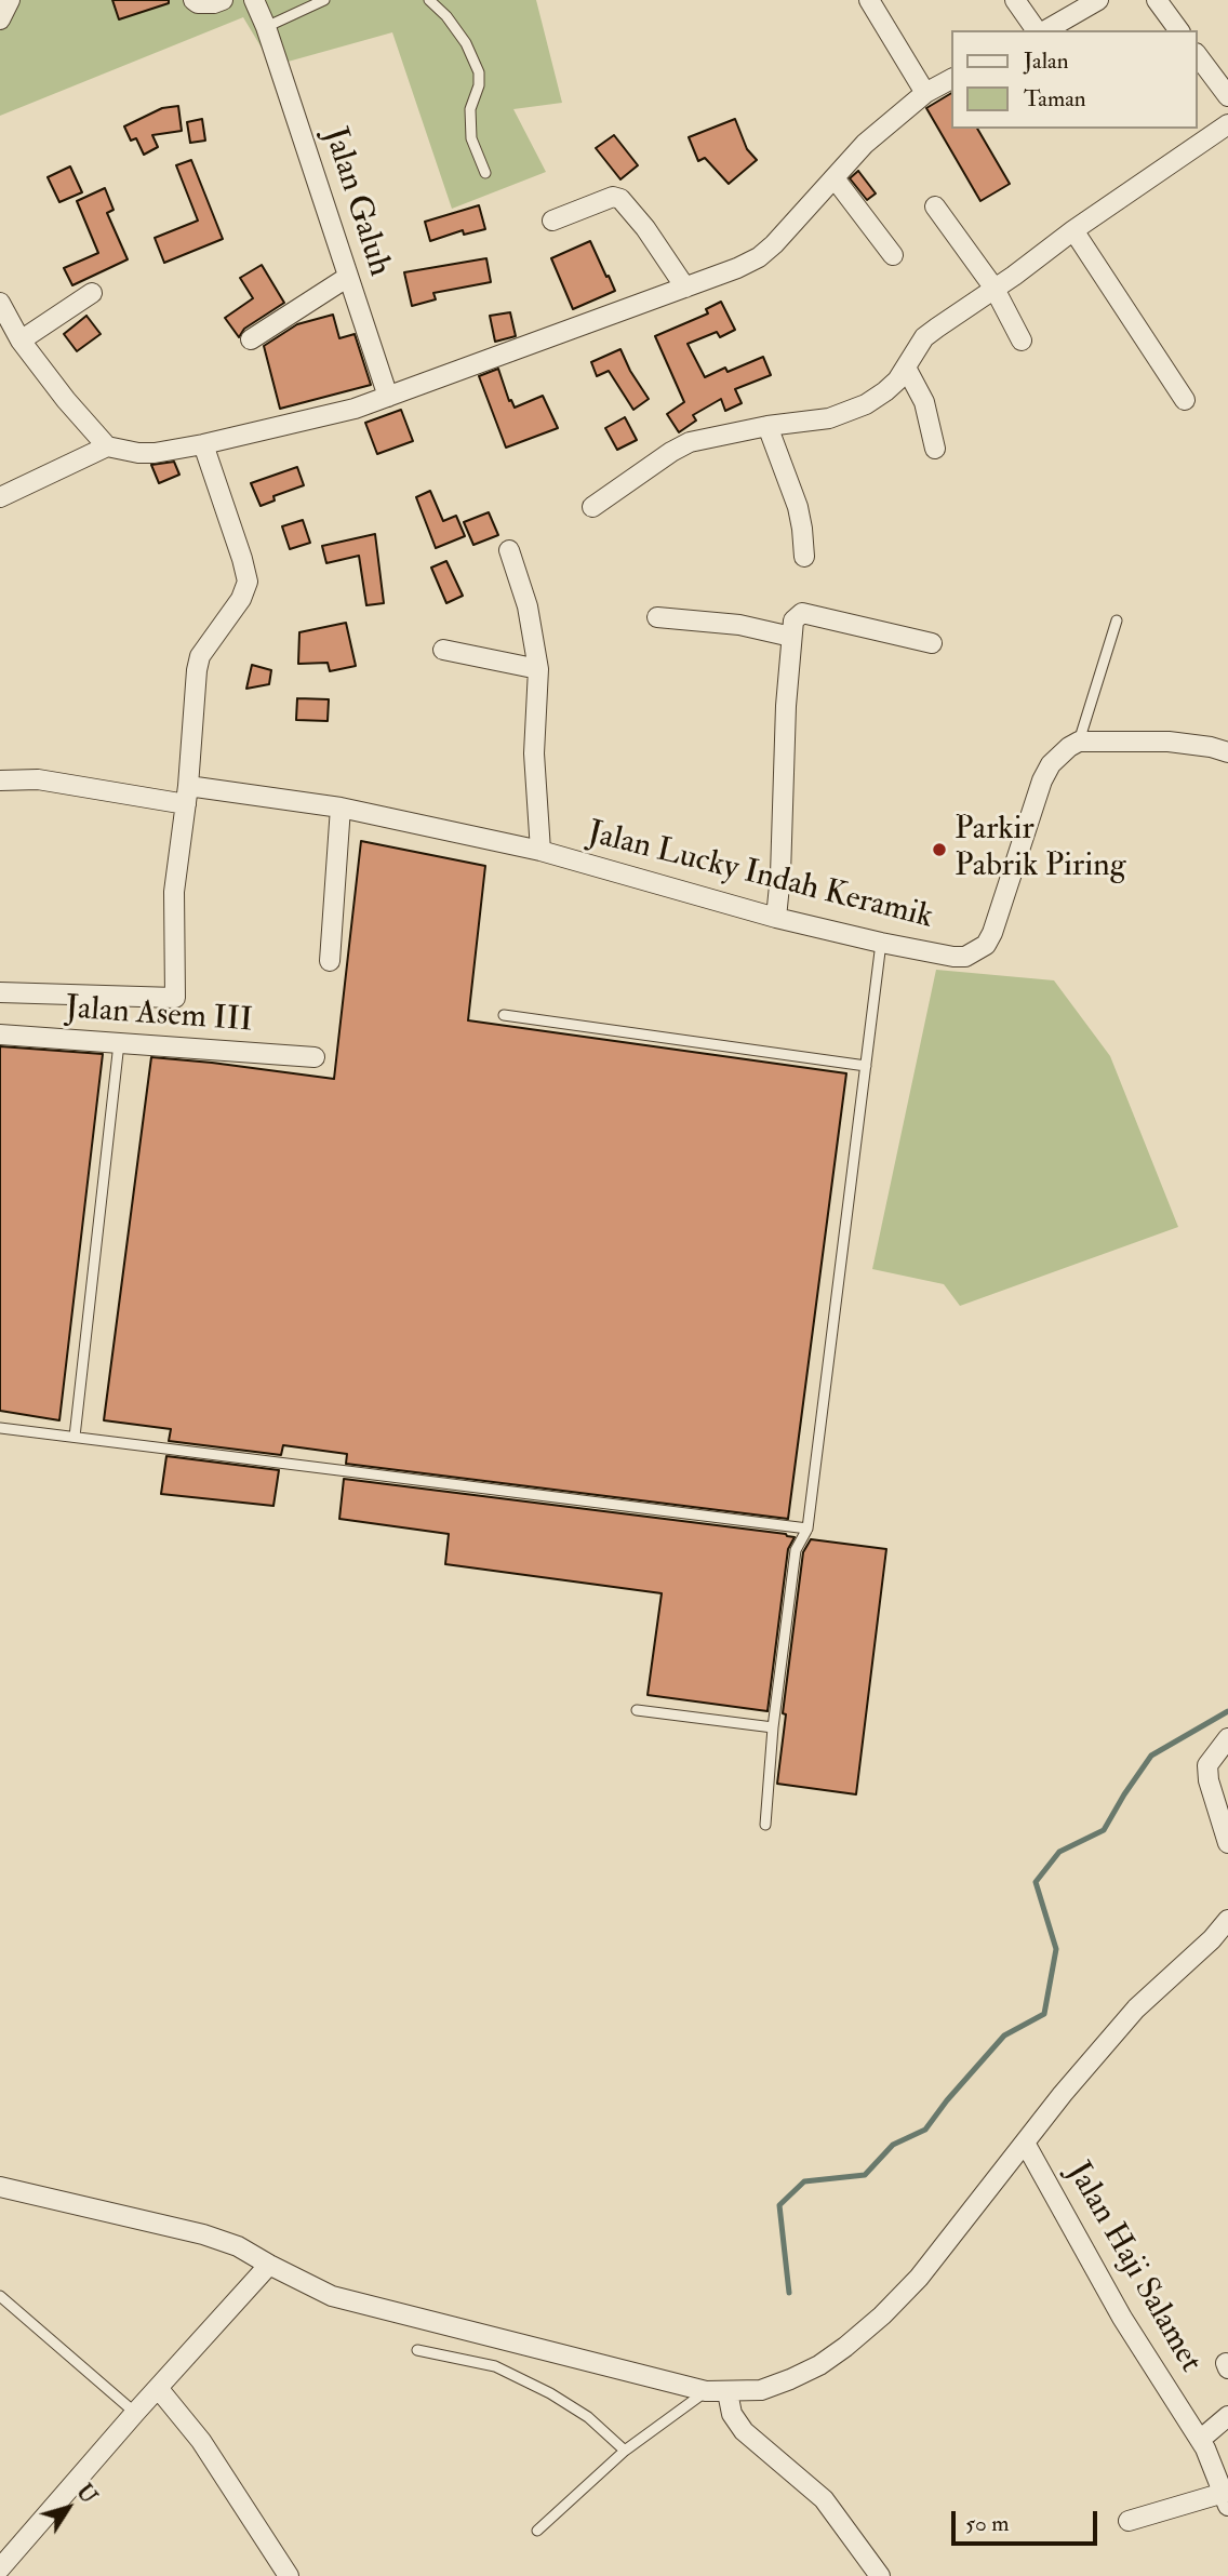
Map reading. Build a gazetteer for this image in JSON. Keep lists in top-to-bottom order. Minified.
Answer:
{"streets":{"street":["Jalan Galuh","Jalan Lucky Indah Keramik","Jalan Asem III","Jalan Haji Salamet"]},"places":["Parkir Pabrik Piring"],"legend":["Jalan","Taman"],"scale_bar":"50 m","north":"top right"}
